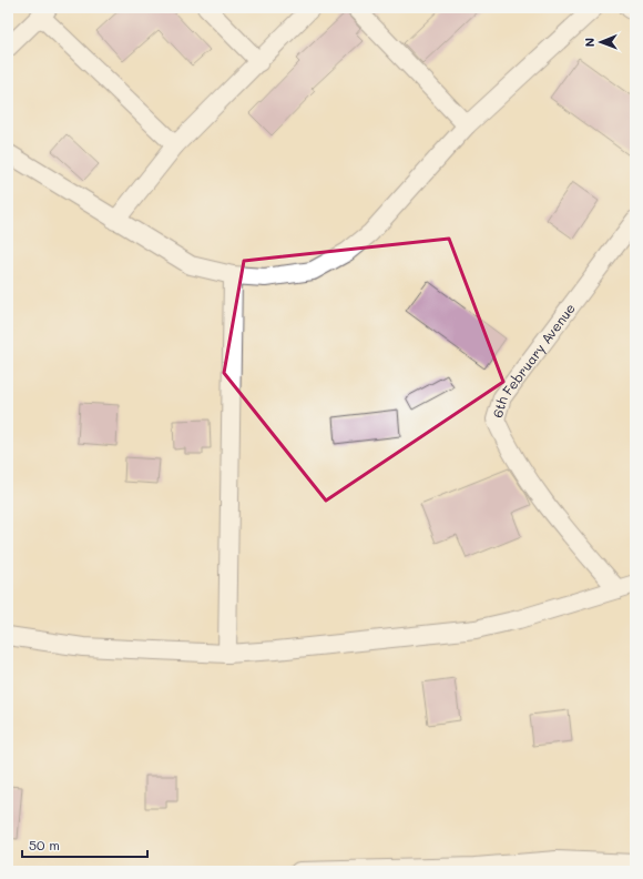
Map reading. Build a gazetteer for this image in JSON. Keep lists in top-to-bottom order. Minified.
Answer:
{"streets":{"street":["6th February Avenue"]},"scale_bar":"50 m","north":"left"}
